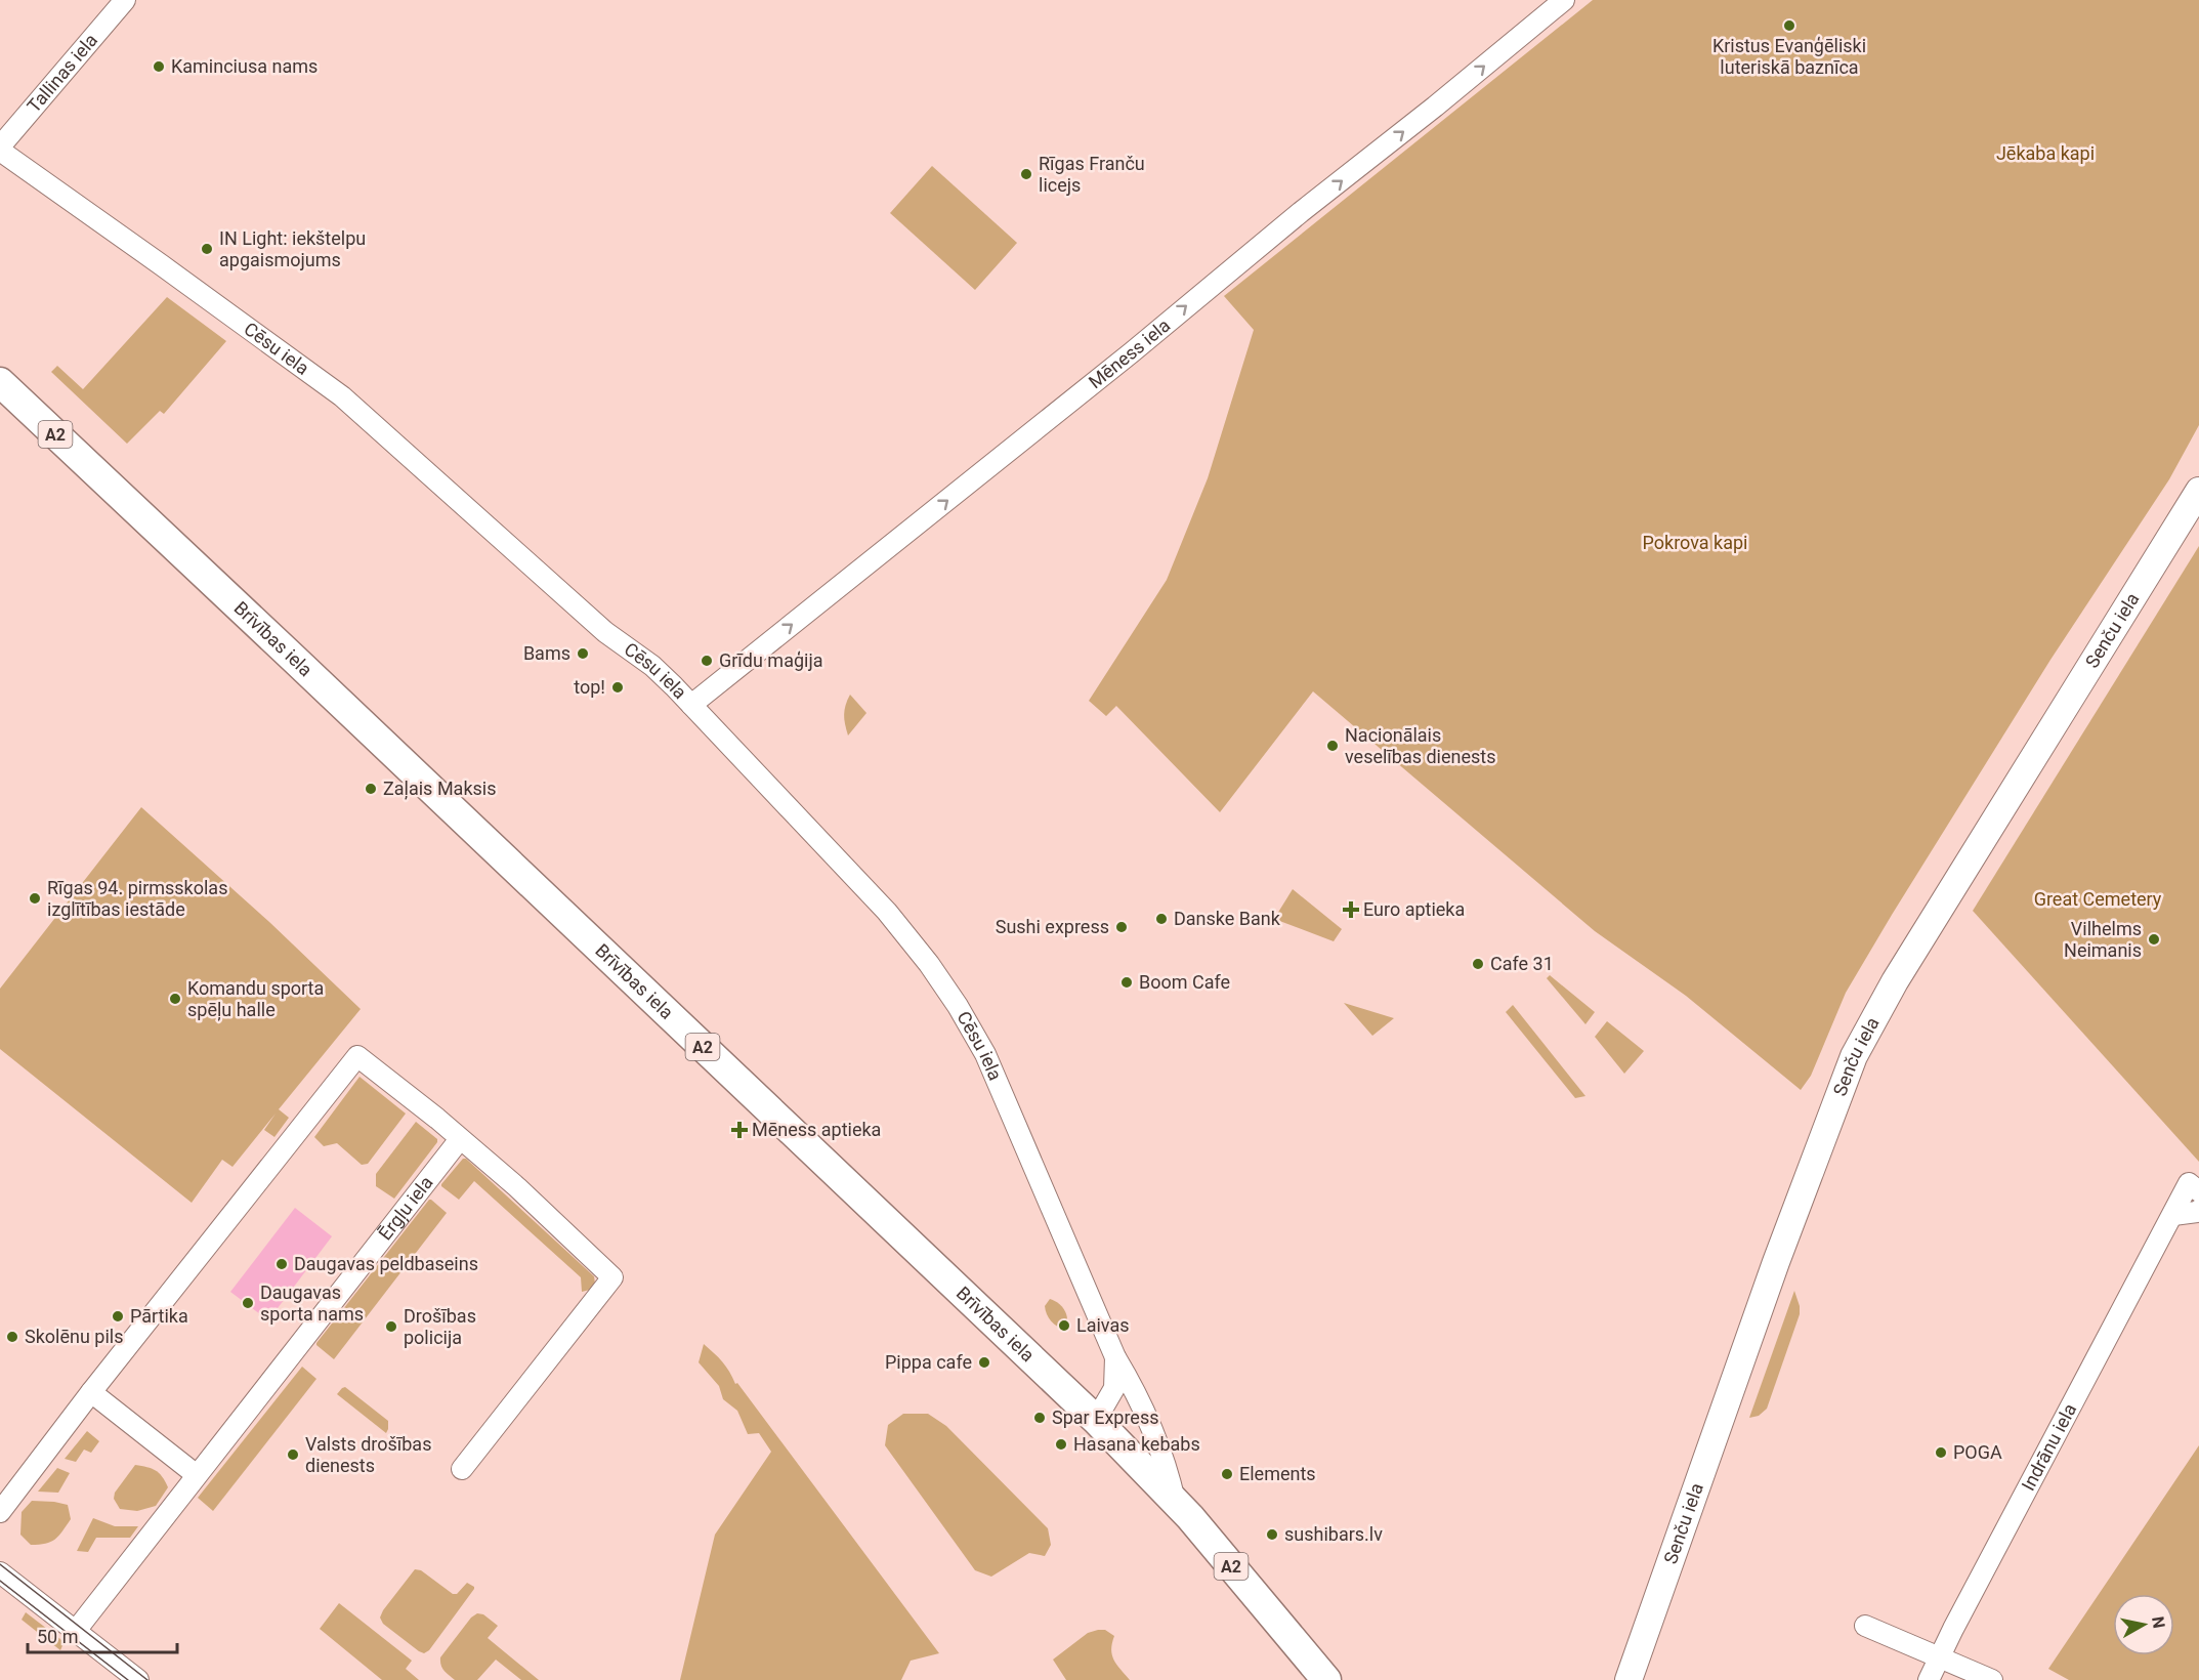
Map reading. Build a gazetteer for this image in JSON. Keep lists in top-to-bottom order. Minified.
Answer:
{"streets":{"highway":["A2","Brīvības iela"],"main road":["Senču iela"],"street":["Tallinas iela","Cēsu iela","Mēness iela","Ērgļu iela","Indrānu iela"]},"crossings":[["Tallinas iela","Cēsu iela"],["Cēsu iela","Mēness iela"],["Cēsu iela","Brīvības iela"]],"one_way":["Mēness iela"],"parks":["Jēkaba kapi","Pokrova kapi","Great Cemetery"],"places":{"other":["Kristus Evanģēliski luteriskā baznīca","Kaminciusa nams","Rīgas Franču licejs","IN Light: iekštelpu apgaismojums","Bams","Grīdu maģija","top!","Nacionālais veselības dienests","Zaļais Maksis","Rīgas 94. pirmsskolas izglītības iestāde","Danske Bank","Sushi express","Vilhelms Neimanis","Cafe 31","Boom Cafe","Komandu sporta spēļu halle","Daugavas peldbaseins","Daugavas sporta nams","Pārtika","Laivas","Drošības policija","Skolēnu pils","Pippa cafe","Spar Express","Hasana kebabs","POGA","Valsts drošības dienests","Elements","sushibars.lv"],"health":["Euro aptieka","Mēness aptieka"]},"scale_bar":"50 m","north":"right"}
